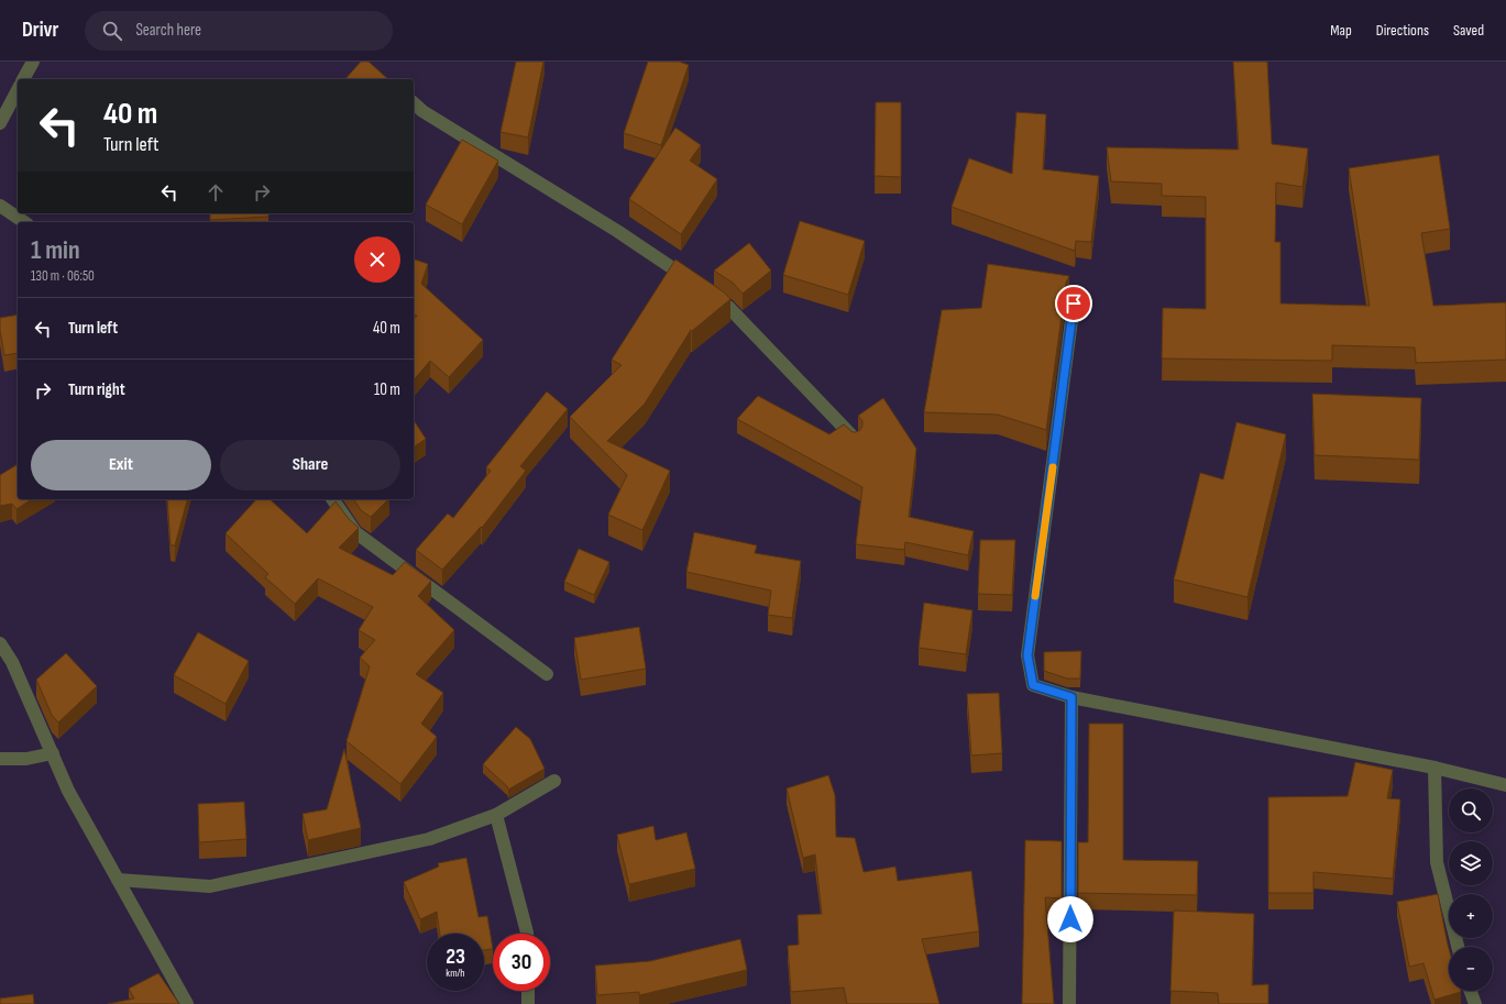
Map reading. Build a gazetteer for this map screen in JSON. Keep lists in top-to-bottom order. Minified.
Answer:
{"page":{"header":"Drivr","search":"Search here","nav":["Map","Directions","Saved"],"turn":["40 m","Turn left"],"heading":["1 min","130 m · 06:50"],"list":[{"name":"Turn left","value":"40 m"},{"name":"Turn right","value":"10 m"}],"buttons":["Exit","Share"],"map_buttons":["+","−"],"speed":"23 km/h","limit":"30"}}
